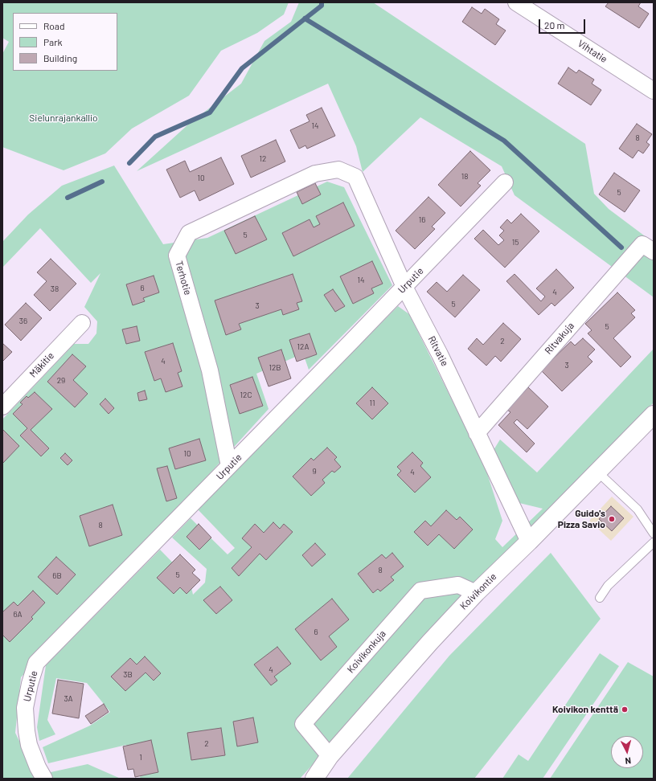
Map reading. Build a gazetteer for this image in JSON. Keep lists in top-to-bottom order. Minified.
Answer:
{"streets":{"main road":["Koivikontie"],"street":["Vihtatie","Terhotie","Urputie","Ritvakuja","Ritvatie","Mäkitie","Koivikonkuja"]},"crossings":[["Terhotie","Urputie"],["Terhotie","Ritvatie"],["Urputie","Ritvatie"],["Ritvakuja","Ritvatie"],["Ritvatie","Koivikontie"],["Koivikontie","Koivikonkuja"]],"parks":["Sielunrajankallio"],"places":["Guido's Pizza Savio","Koivikon kenttä"],"house_numbers":["14","8","12","18","10","5","16","5","15","14","6","38","4","5","3","36","5","2","12A","4","3","12B","29","12C","11","10","9","4","8","8","5","6B","6A","6","4","3B","3A","2","1"],"legend":["Road","Park","Building"],"scale_bar":"20 m","north":"bottom"}
